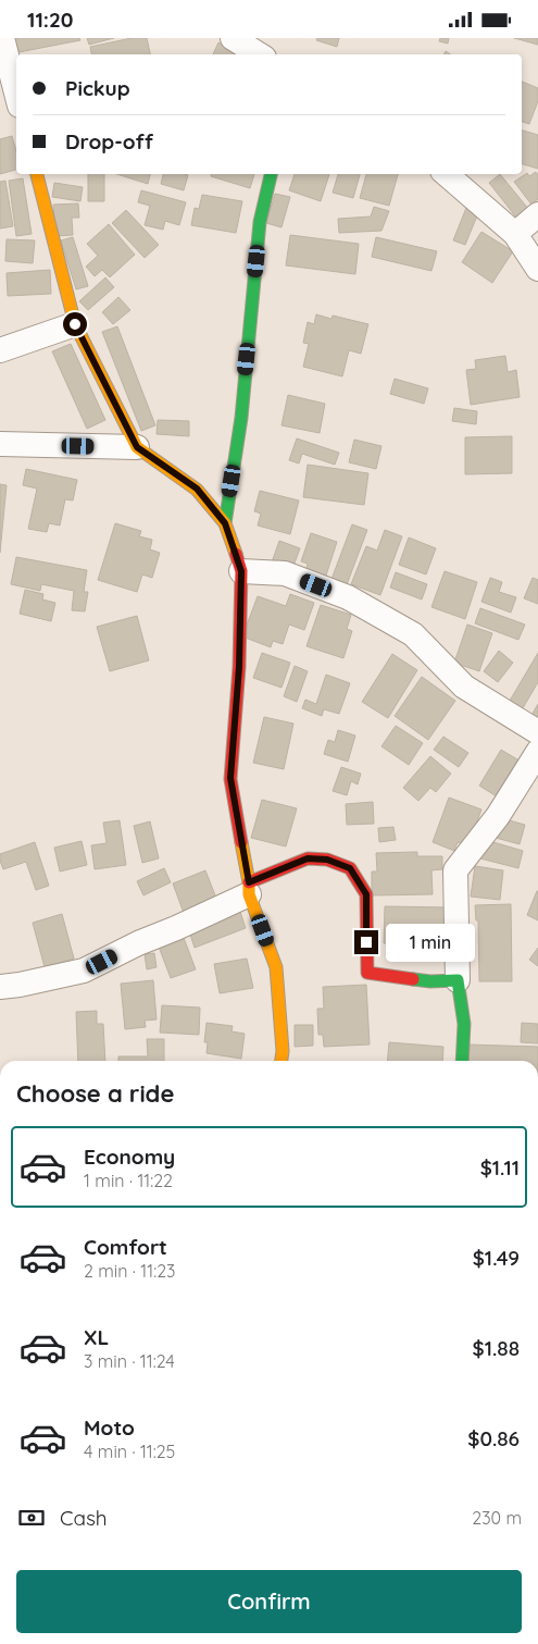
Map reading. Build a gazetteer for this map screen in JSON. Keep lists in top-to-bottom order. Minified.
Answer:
{"page":{"status":"11:20","banner":["Pickup","Drop-off"],"bubble":"1 min","heading":"Choose a ride","list":[{"name":"Economy","note":"1 min · 11:22","value":"$1.11"},{"name":"Comfort","note":"2 min · 11:23","value":"$1.49"},{"name":"XL","note":"3 min · 11:24","value":"$1.88"},{"name":"Moto","note":"4 min · 11:25","value":"$0.86"}],"pay":["Cash","230 m"],"buttons":"Confirm"}}
